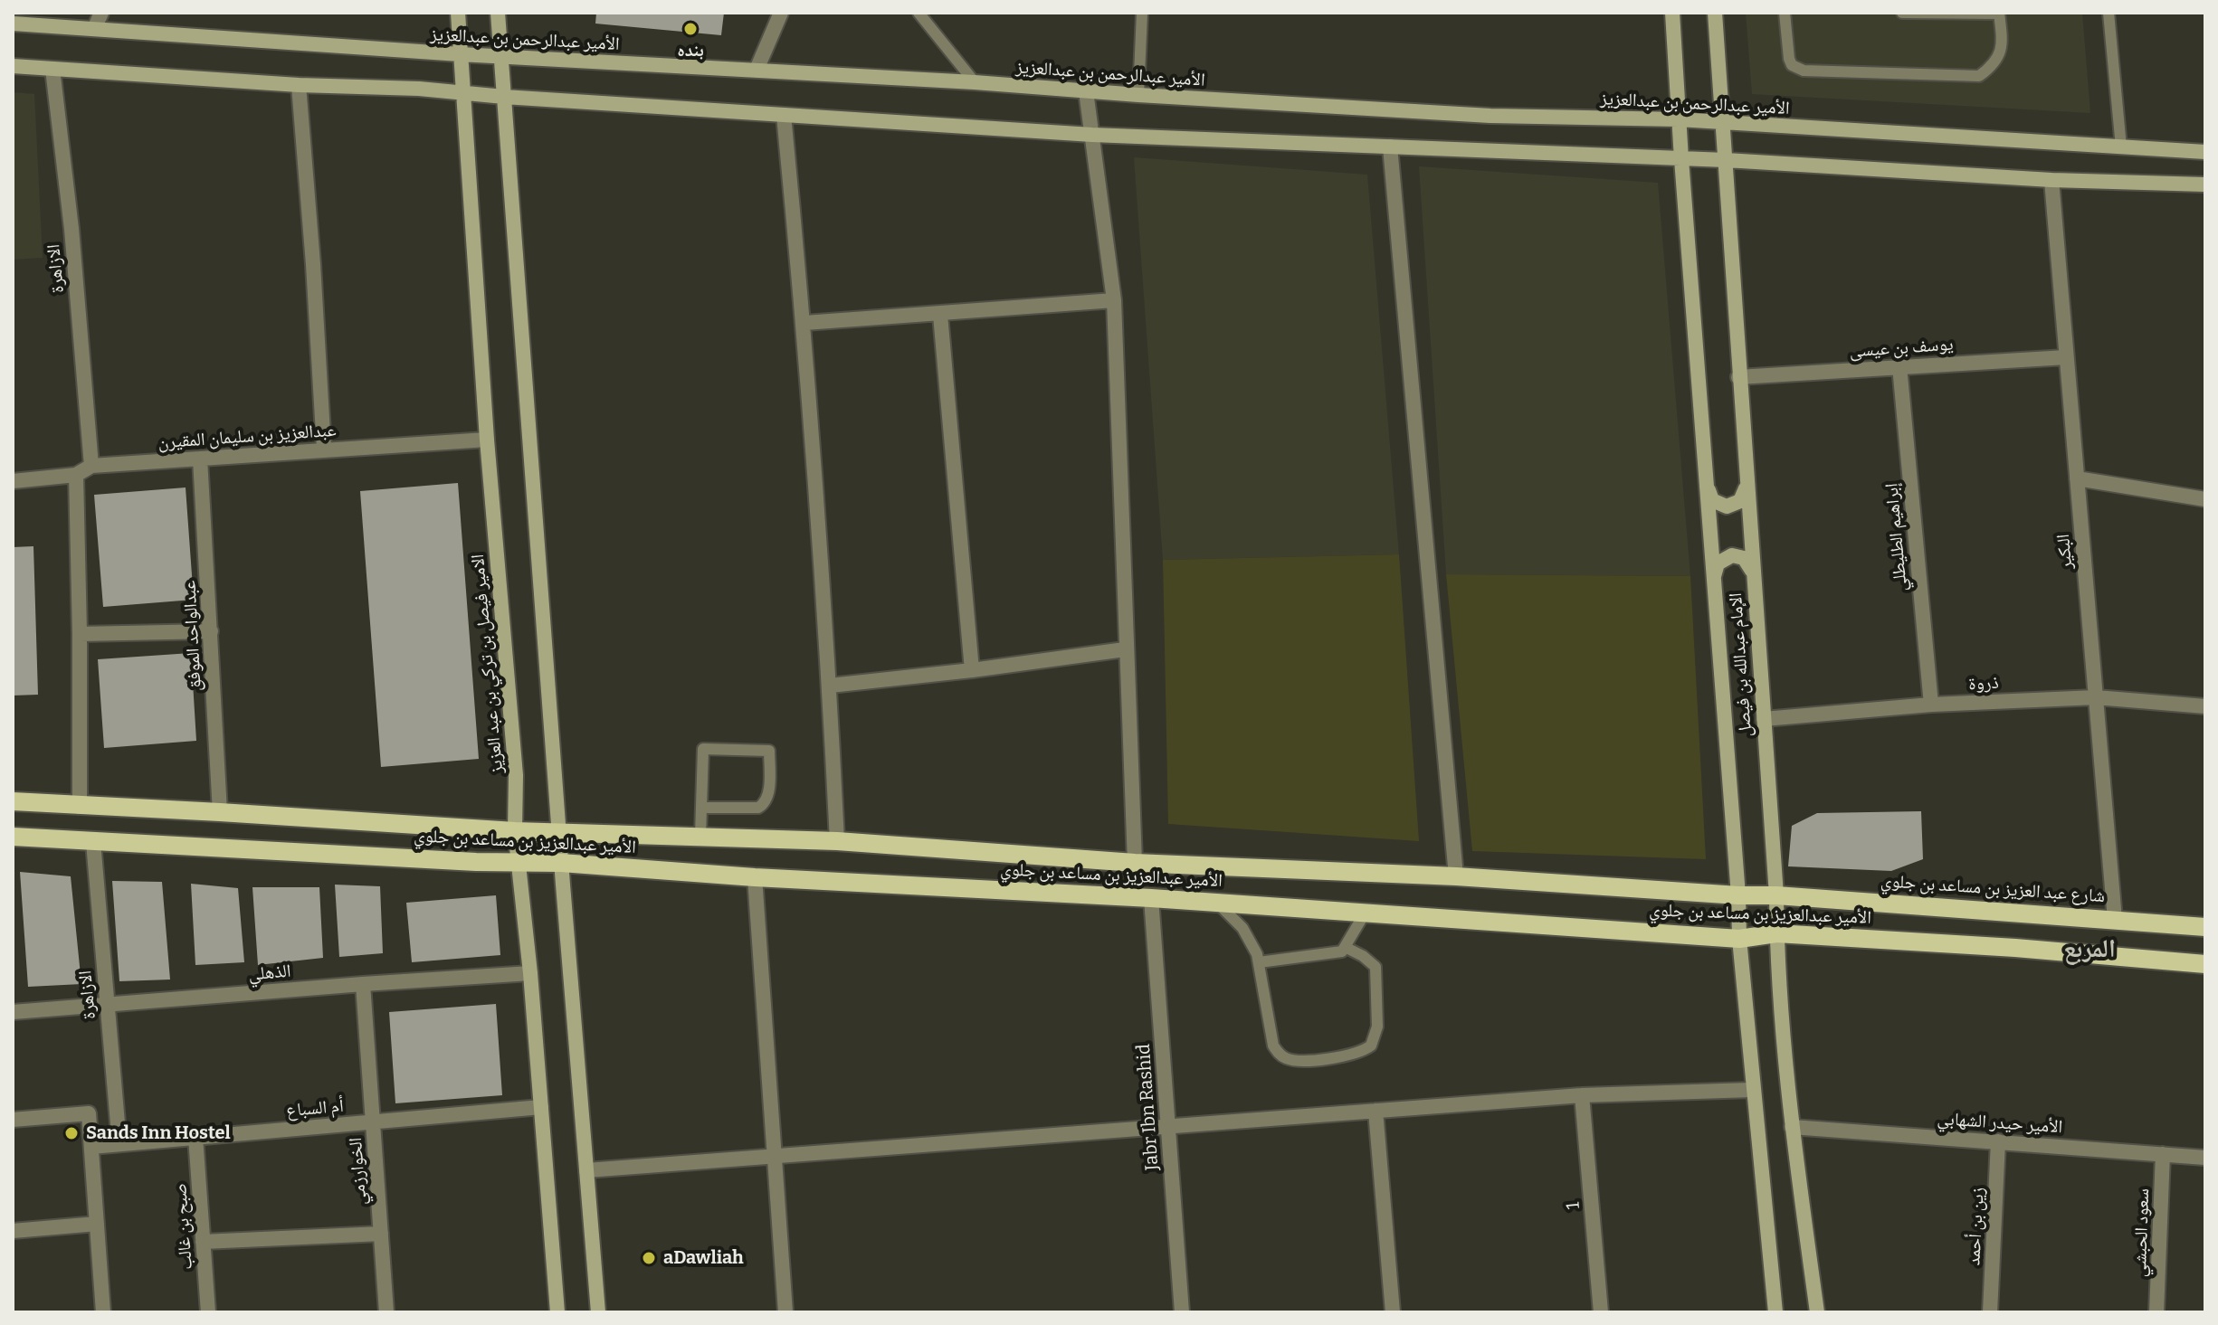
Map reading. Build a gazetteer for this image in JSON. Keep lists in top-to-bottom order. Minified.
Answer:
{"streets":{"main road":["الأمير عبدالعزيز بن مساعد بن جلوي","شارع عبد العزيز بن مساعد بن جلوي"],"street":["الأمير عبدالرحمن بن عبدالعزيز","الازاهرة","يوسف بن عيسى","عبدالعزيز بن سليمان المقيرن","إبراهيم الطليطلي","البكير","عبدالواحد الموفق","الامير فيصل بن تركي بن عبد العزيز","الإمام عبدالله بن فيصل","ذروة","الذهلي","Jabr Ibn Rashid","أم السباع","الأمير حيدر الشهابي","الخوارزمي","1","صبح بن غالب","زين بن أحمد","سعود الحبشي"]},"crossings":[["الأمير عبدالرحمن بن عبدالعزيز","الامير فيصل بن تركي بن عبد العزيز"],["الأمير عبدالرحمن بن عبدالعزيز","الإمام عبدالله بن فيصل"],["الازاهرة","عبدالعزيز بن سليمان المقيرن"],["الازاهرة","الأمير عبدالعزيز بن مساعد بن جلوي"],["الازاهرة","الذهلي"],["الازاهرة","أم السباع"],["يوسف بن عيسى","إبراهيم الطليطلي"],["يوسف بن عيسى","البكير"],["يوسف بن عيسى","الإمام عبدالله بن فيصل"],["عبدالعزيز بن سليمان المقيرن","عبدالواحد الموفق"],["عبدالعزيز بن سليمان المقيرن","الامير فيصل بن تركي بن عبد العزيز"],["إبراهيم الطليطلي","ذروة"],["البكير","ذروة"],["البكير","شارع عبد العزيز بن مساعد بن جلوي"],["عبدالواحد الموفق","الأمير عبدالعزيز بن مساعد بن جلوي"],["الامير فيصل بن تركي بن عبد العزيز","الأمير عبدالعزيز بن مساعد بن جلوي"],["الامير فيصل بن تركي بن عبد العزيز","الذهلي"],["الامير فيصل بن تركي بن عبد العزيز","أم السباع"],["الإمام عبدالله بن فيصل","ذروة"],["الإمام عبدالله بن فيصل","الأمير عبدالعزيز بن مساعد بن جلوي"],["الإمام عبدالله بن فيصل","شارع عبد العزيز بن مساعد بن جلوي"],["الإمام عبدالله بن فيصل","الأمير حيدر الشهابي"],["الأمير عبدالعزيز بن مساعد بن جلوي","شارع عبد العزيز بن مساعد بن جلوي"],["الأمير عبدالعزيز بن مساعد بن جلوي","Jabr Ibn Rashid"],["الذهلي","الخوارزمي"],["أم السباع","الخوارزمي"],["أم السباع","صبح بن غالب"],["الأمير حيدر الشهابي","زين بن أحمد"],["الأمير حيدر الشهابي","سعود الحبشي"]],"districts":["المربع"],"places":["بنده","Sands Inn Hostel","aDawliah"]}
